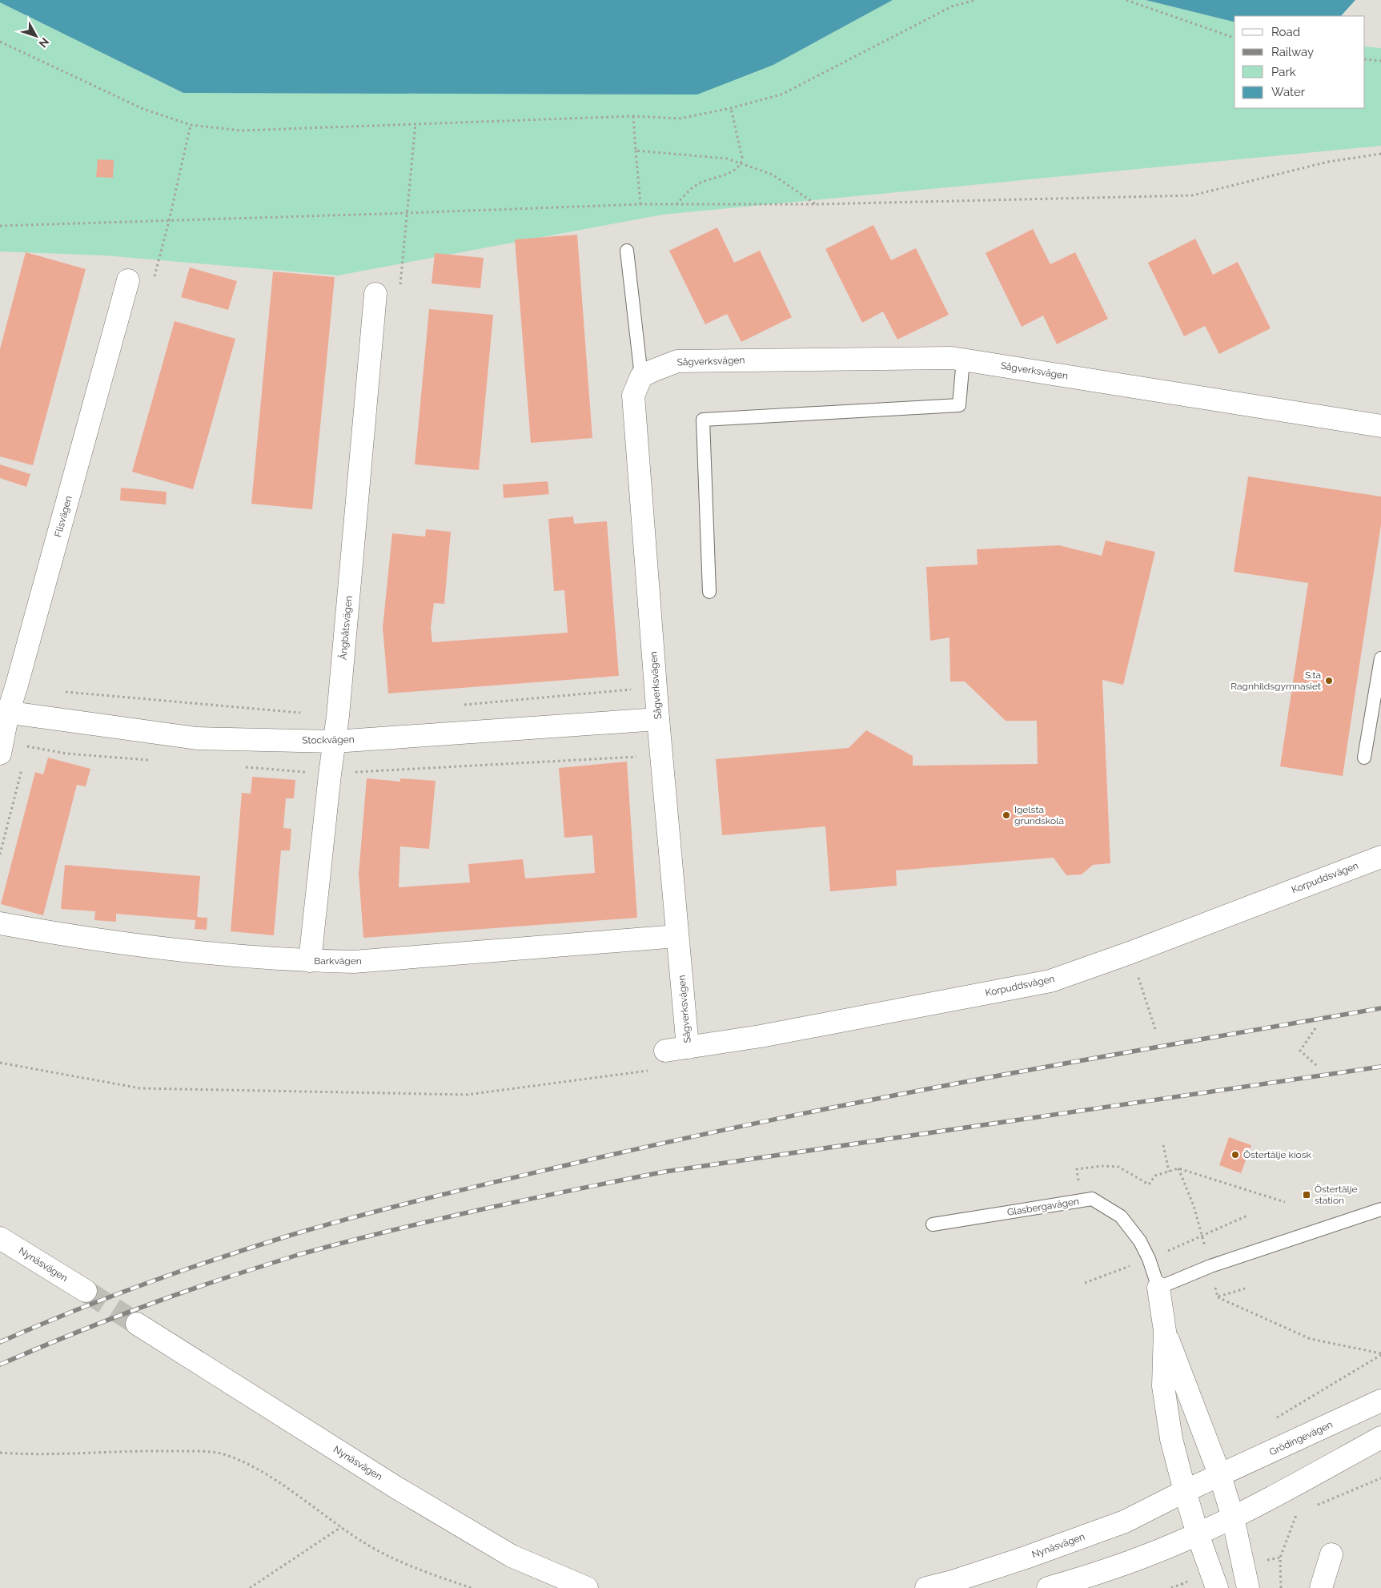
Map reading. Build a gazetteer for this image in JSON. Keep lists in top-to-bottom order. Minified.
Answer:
{"streets":{"street":["Sågverksvägen","Flisvägen","Ångbåtsvägen","Stockvägen","Korpuddsvägen","Barkvägen","Glasbergavägen","Nynäsvägen","Grödingevägen"]},"crossings":[["Sågverksvägen","Stockvägen"],["Sågverksvägen","Korpuddsvägen"],["Sågverksvägen","Barkvägen"],["Flisvägen","Stockvägen"],["Ångbåtsvägen","Stockvägen"],["Ångbåtsvägen","Barkvägen"],["Glasbergavägen","Nynäsvägen"],["Glasbergavägen","Grödingevägen"],["Nynäsvägen","Grödingevägen"]],"places":{"other":["S:ta Ragnhildsgymnasiet","Igelsta grundskola","Östertälje kiosk"],"transit":["Östertälje station"]},"legend":["Road","Railway","Park","Water"],"north":"bottom right"}
